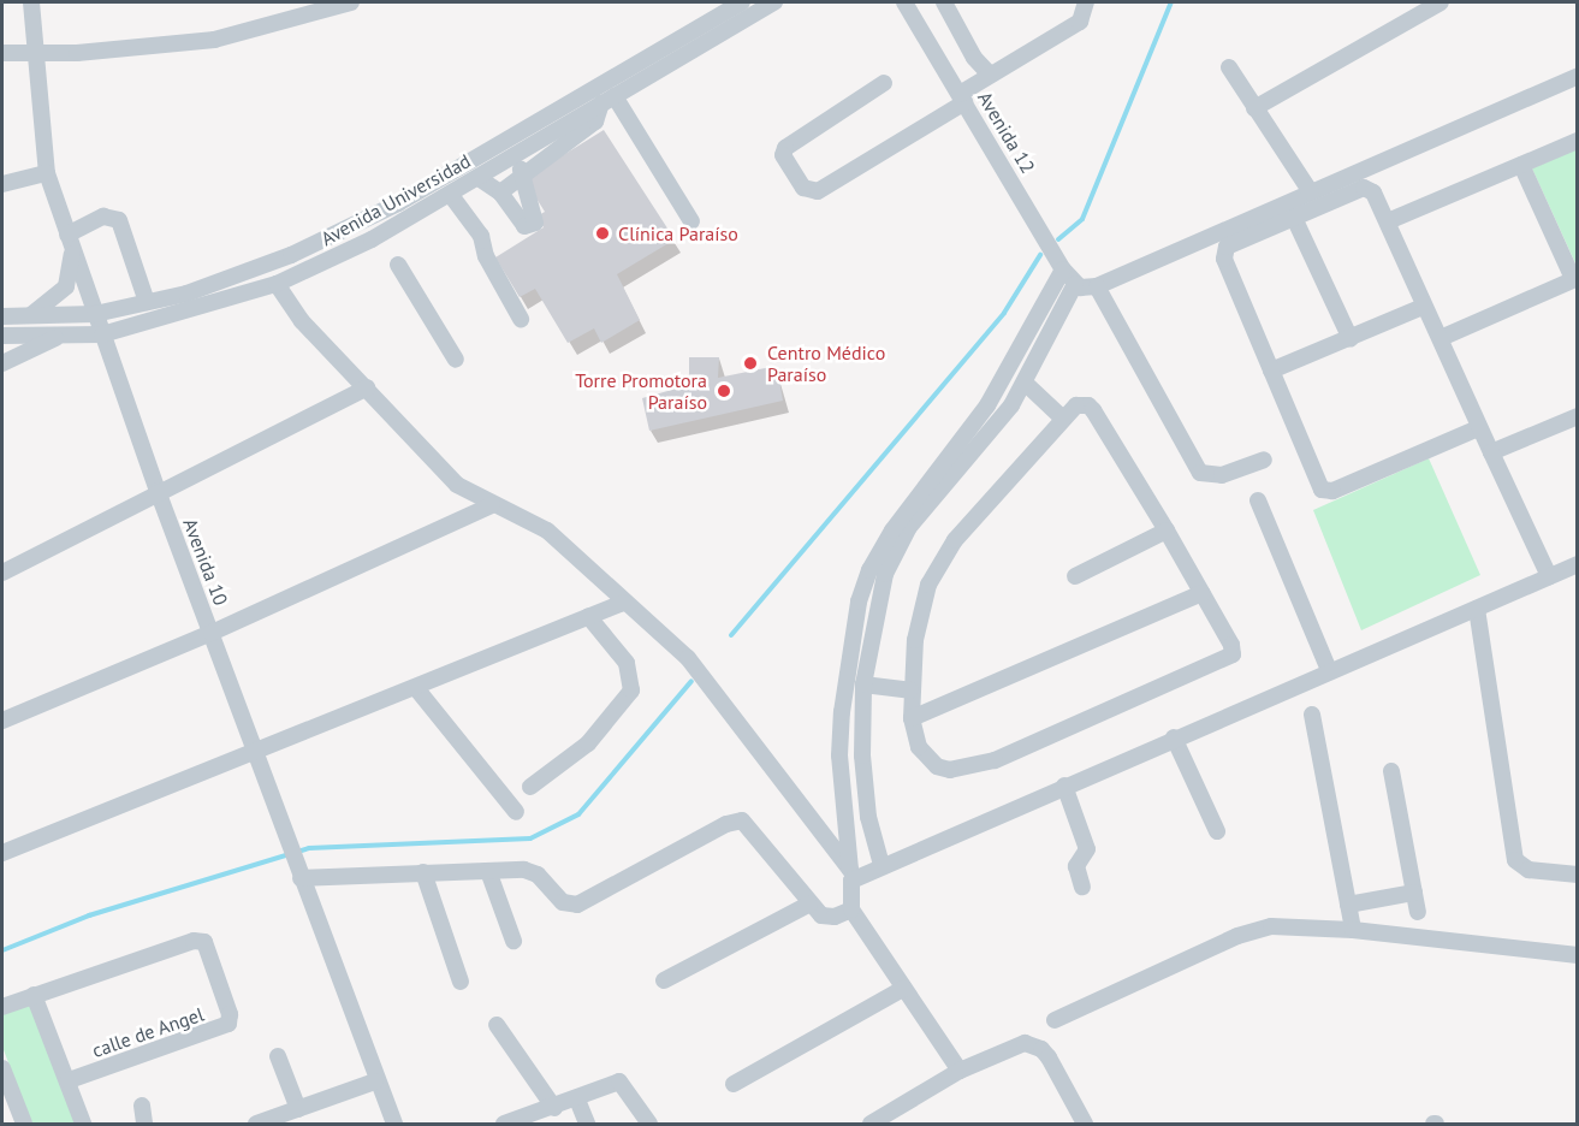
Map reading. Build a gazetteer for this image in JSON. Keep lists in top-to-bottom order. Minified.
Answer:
{"streets":{"street":["Avenida 12","Avenida Universidad","Avenida 10","calle de Angel"]},"crossings":[["Avenida Universidad","Avenida 10"]],"places":["Clínica Paraíso","Centro Médico Paraíso","Torre Promotora Paraíso"]}
